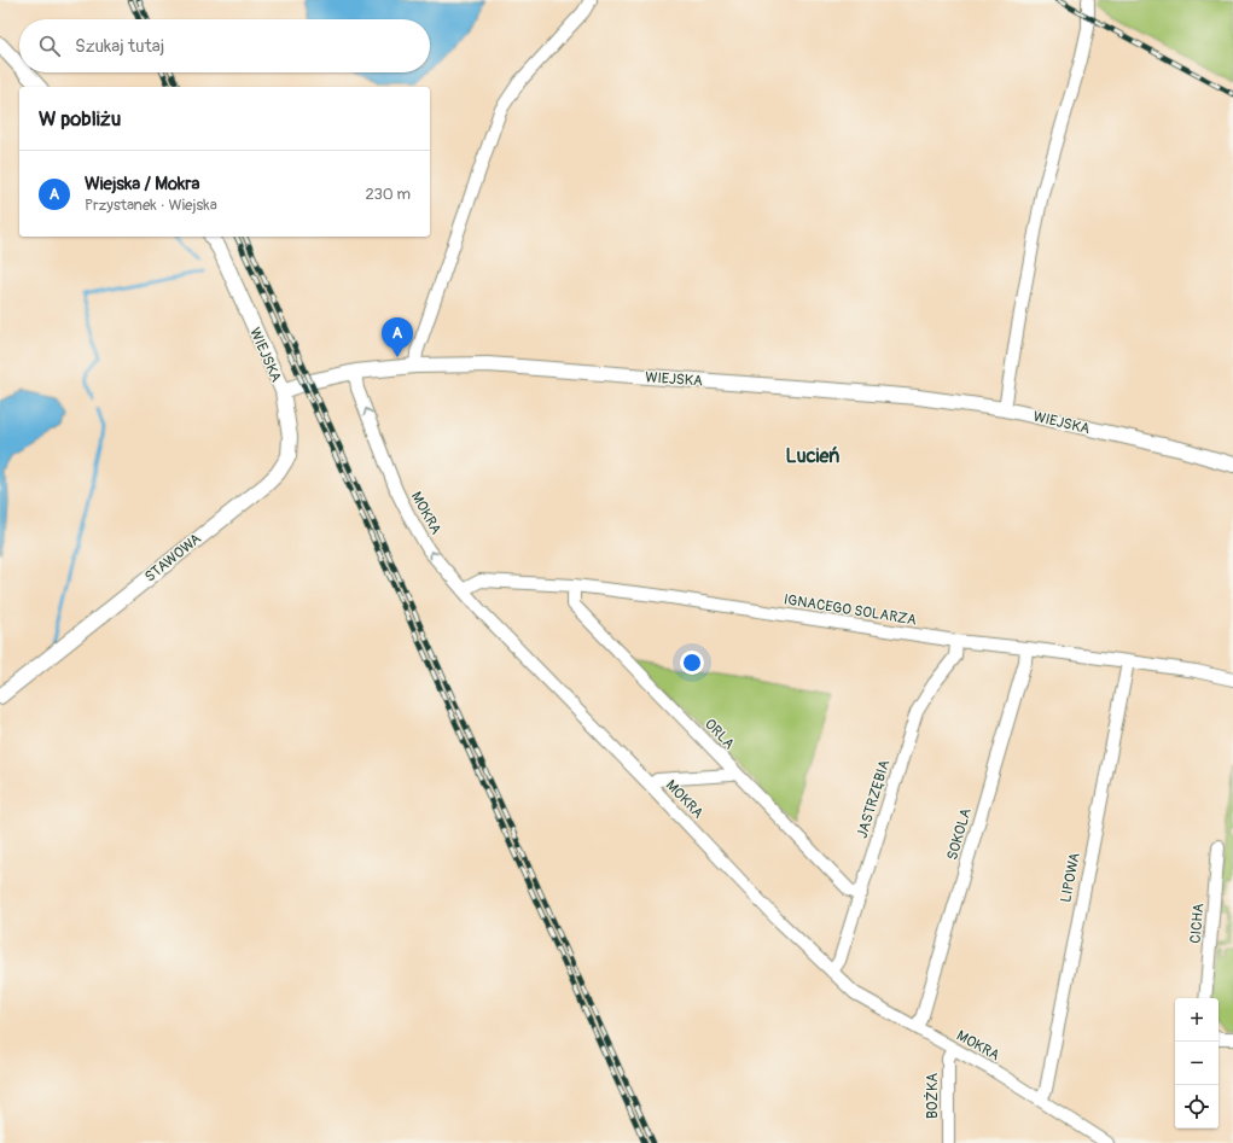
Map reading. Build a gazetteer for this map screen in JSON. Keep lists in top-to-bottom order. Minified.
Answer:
{"streets":{"street":["WIEJSKA","MOKRA","STAWOWA","IGNACEGO SOLARZA","ORLA","JASTRZĘBIA","SOKOLA","LIPOWA","CICHA","BOŻKA"]},"crossings":[["WIEJSKA","MOKRA"],["WIEJSKA","STAWOWA"],["MOKRA","IGNACEGO SOLARZA"],["MOKRA","JASTRZĘBIA"],["MOKRA","SOKOLA"],["MOKRA","LIPOWA"],["MOKRA","BOŻKA"],["IGNACEGO SOLARZA","ORLA"],["IGNACEGO SOLARZA","JASTRZĘBIA"],["IGNACEGO SOLARZA","SOKOLA"],["IGNACEGO SOLARZA","LIPOWA"],["ORLA","JASTRZĘBIA"]],"districts":["Lucień"],"page":{"search":"Szukaj tutaj","heading":"W pobliżu","list":[{"mark":"A","name":"Wiejska / Mokra","note":"Przystanek · Wiejska","value":"230 m"}],"pins":"A","map_buttons":["+","−"]}}
